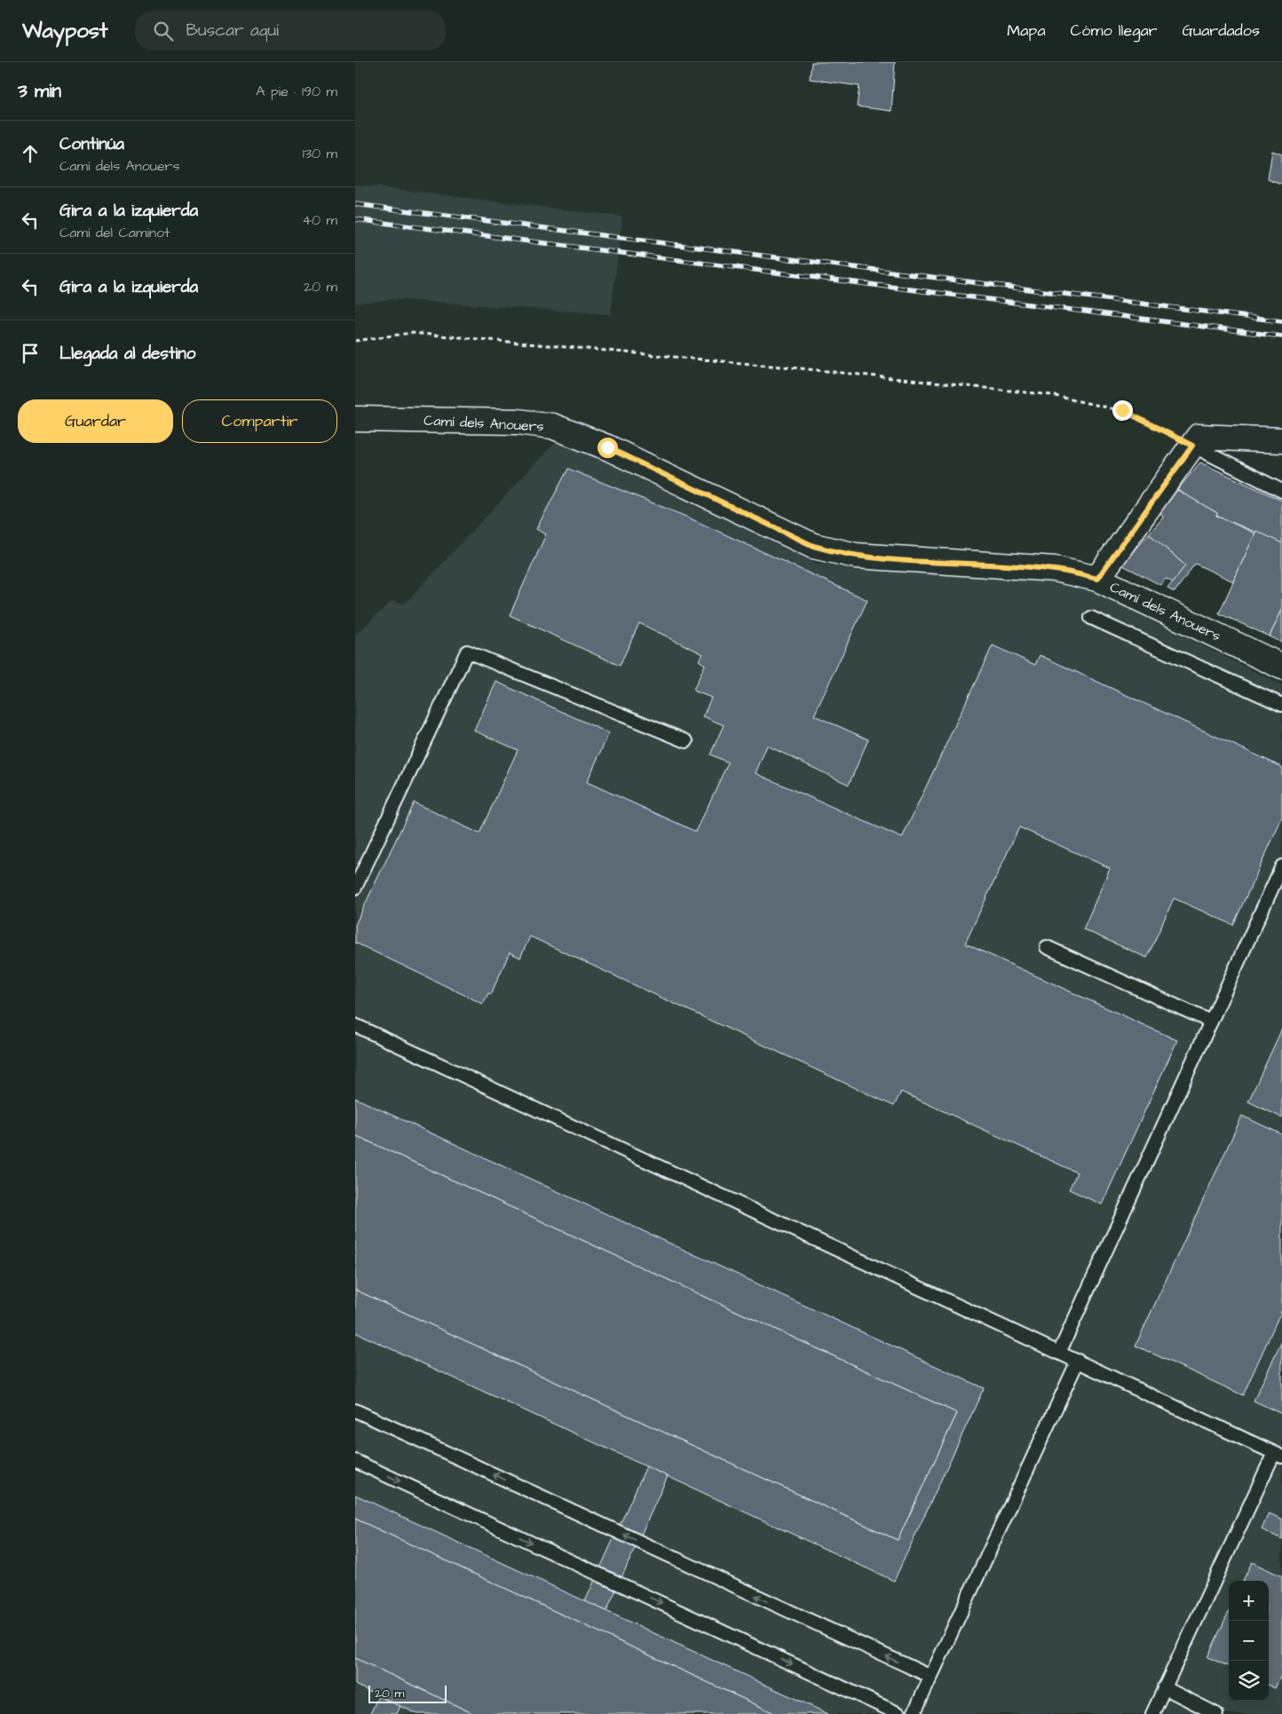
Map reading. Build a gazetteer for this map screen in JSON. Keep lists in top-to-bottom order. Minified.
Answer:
{"streets":{"street":["Camí dels Anouers"]},"scale_bar":"20 m","page":{"header":"Waypost","search":"Buscar aquí","nav":["Mapa","Cómo llegar","Guardados"],"heading":["3 min","A pie · 190 m"],"list":[["Continúa","Camí dels Anouers","130 m"],["Gira a la izquierda","Camí del Caminot","40 m"],["Gira a la izquierda","20 m"],"Llegada al destino"],"buttons":["Guardar","Compartir"],"map_buttons":["+","−"],"scale":"20 m"}}
